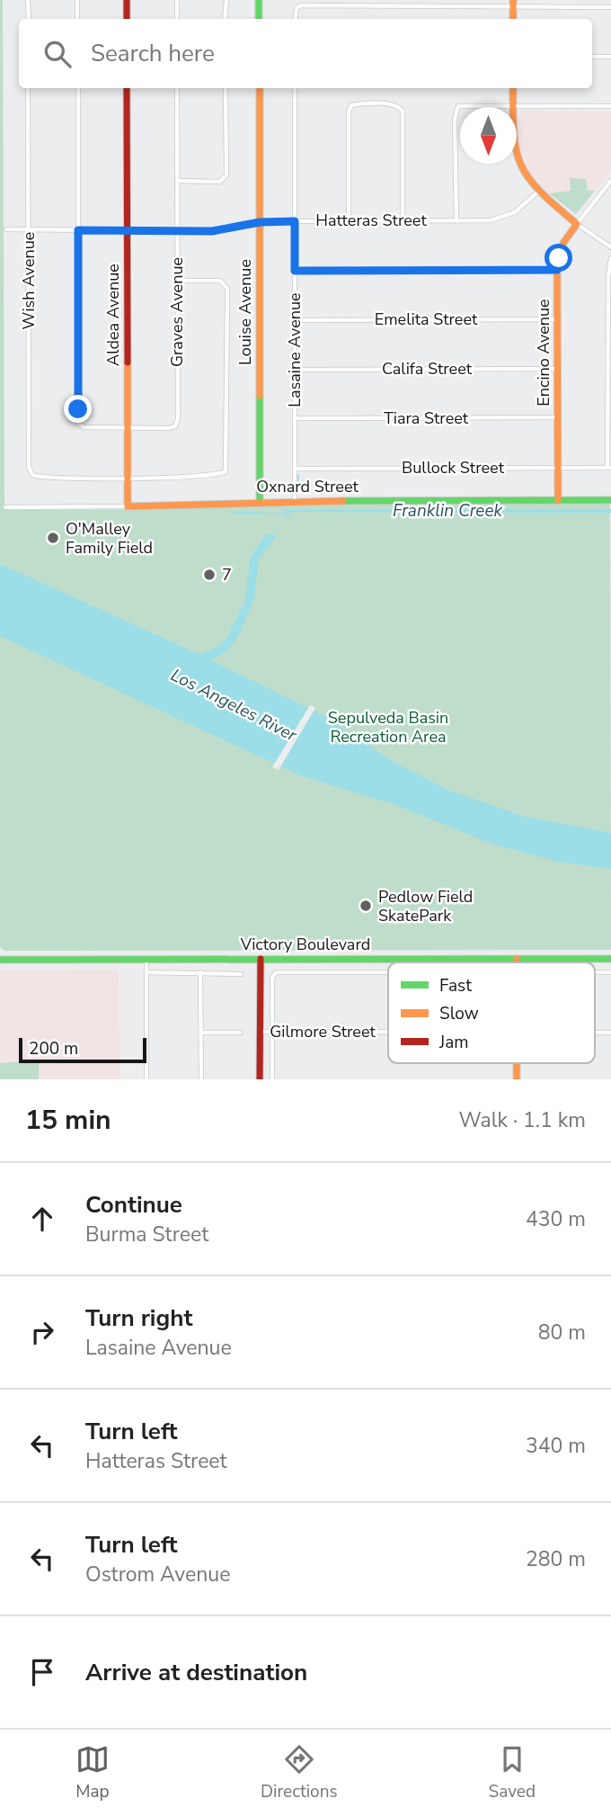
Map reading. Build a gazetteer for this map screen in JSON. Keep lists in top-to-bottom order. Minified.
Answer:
{"streets":{"main road":["Louise Avenue","Aldea Avenue","Encino Avenue","Oxnard Street","Victory Boulevard"],"street":["Hatteras Street","Wish Avenue","Graves Avenue","Emelita Street","Lasaine Avenue","Califa Street","Tiara Street","Bullock Street","Gilmore Street"]},"crossings":[["Hatteras Street","Wish Avenue"],["Hatteras Street","Graves Avenue"],["Hatteras Street","Louise Avenue"],["Hatteras Street","Aldea Avenue"],["Hatteras Street","Lasaine Avenue"],["Wish Avenue","Aldea Avenue"],["Graves Avenue","Aldea Avenue"],["Louise Avenue","Oxnard Street"],["Aldea Avenue","Oxnard Street"],["Emelita Street","Lasaine Avenue"],["Emelita Street","Encino Avenue"],["Lasaine Avenue","Califa Street"],["Lasaine Avenue","Tiara Street"],["Lasaine Avenue","Bullock Street"],["Lasaine Avenue","Oxnard Street"],["Encino Avenue","Califa Street"],["Encino Avenue","Tiara Street"],["Encino Avenue","Bullock Street"],["Encino Avenue","Oxnard Street"],["Victory Boulevard","Gilmore Street"]],"water":["Franklin Creek","Los Angeles River"],"parks":["Sepulveda Basin Recreation Area"],"places":["O'Malley Family Field","7","Pedlow Field SkatePark"],"legend":["Fast","Slow","Jam"],"scale_bar":"200 m","north":"bottom","page":{"search":"Search here","scale":"200 m","heading":["15 min","Walk · 1.1 km"],"list":[["Continue","Burma Street","430 m"],["Turn right","Lasaine Avenue","80 m"],["Turn left","Hatteras Street","340 m"],["Turn left","Ostrom Avenue","280 m"],"Arrive at destination"],"nav":["Map","Directions","Saved"]}}
